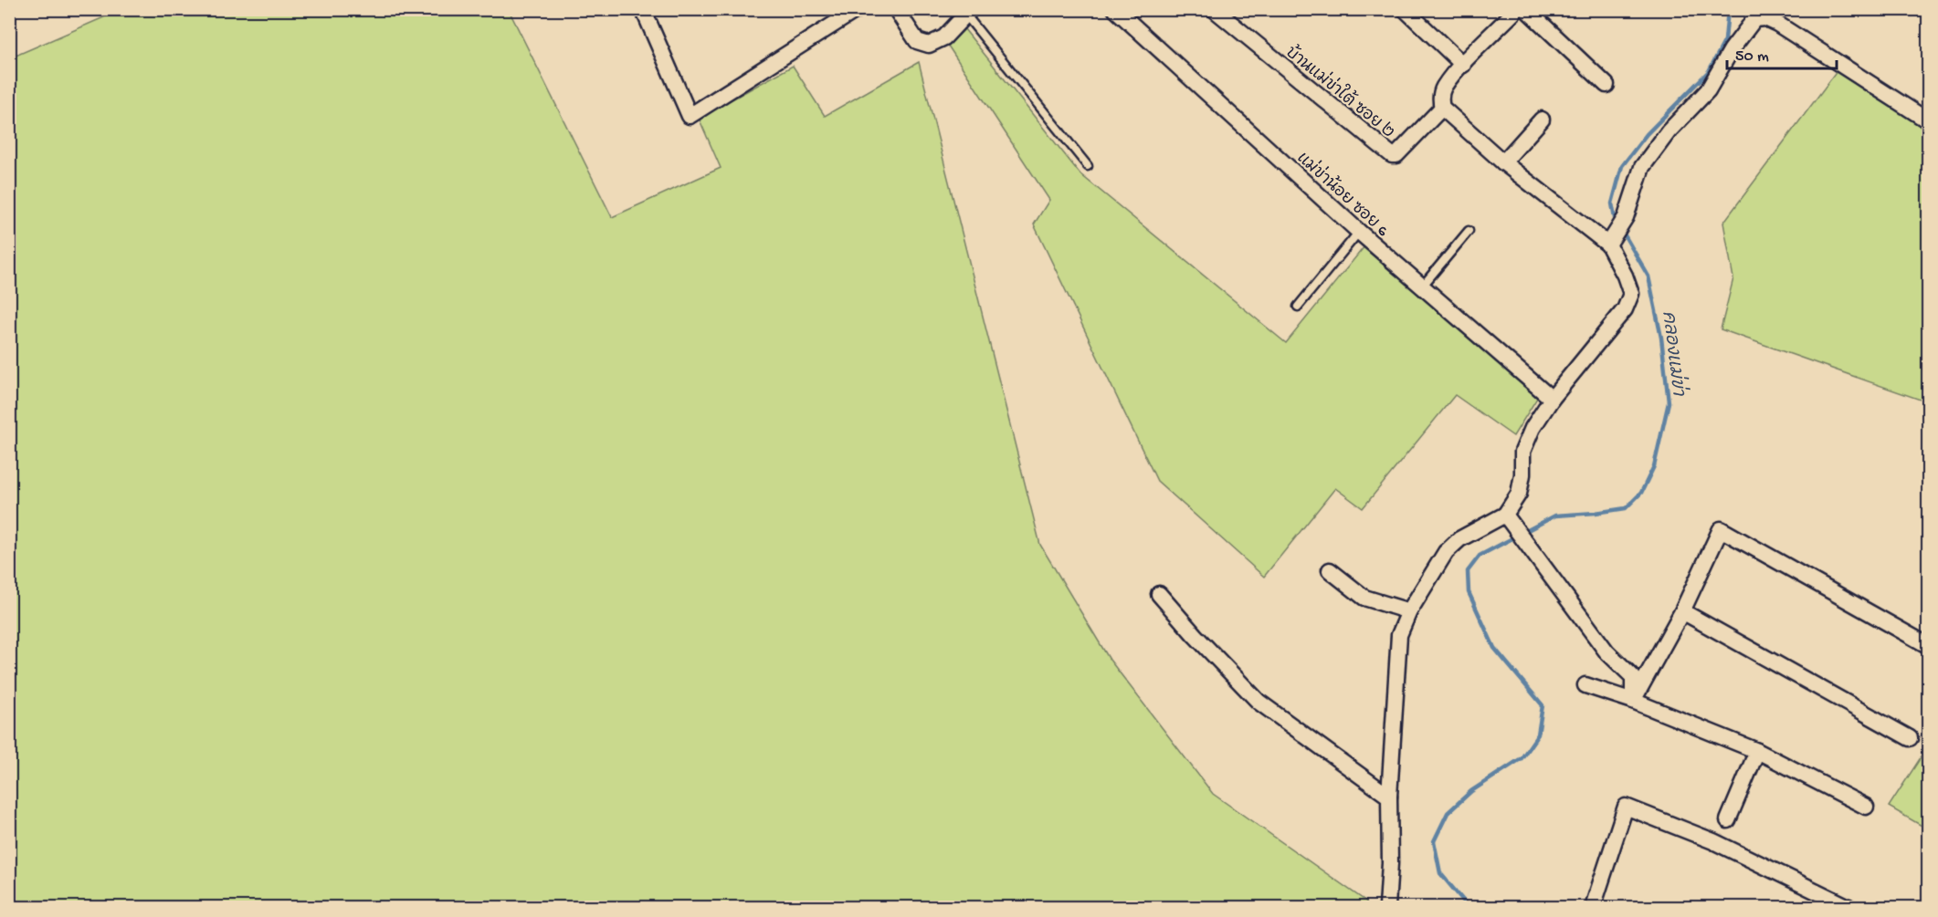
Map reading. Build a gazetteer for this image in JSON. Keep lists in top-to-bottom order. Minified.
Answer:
{"streets":{"street":["บ้านแม่ข่าใต้ ซอย ๒","แม่ข่าน้อย ซอย 6"]},"water":["คลองแม่ข่า"],"scale_bar":"50 m"}
